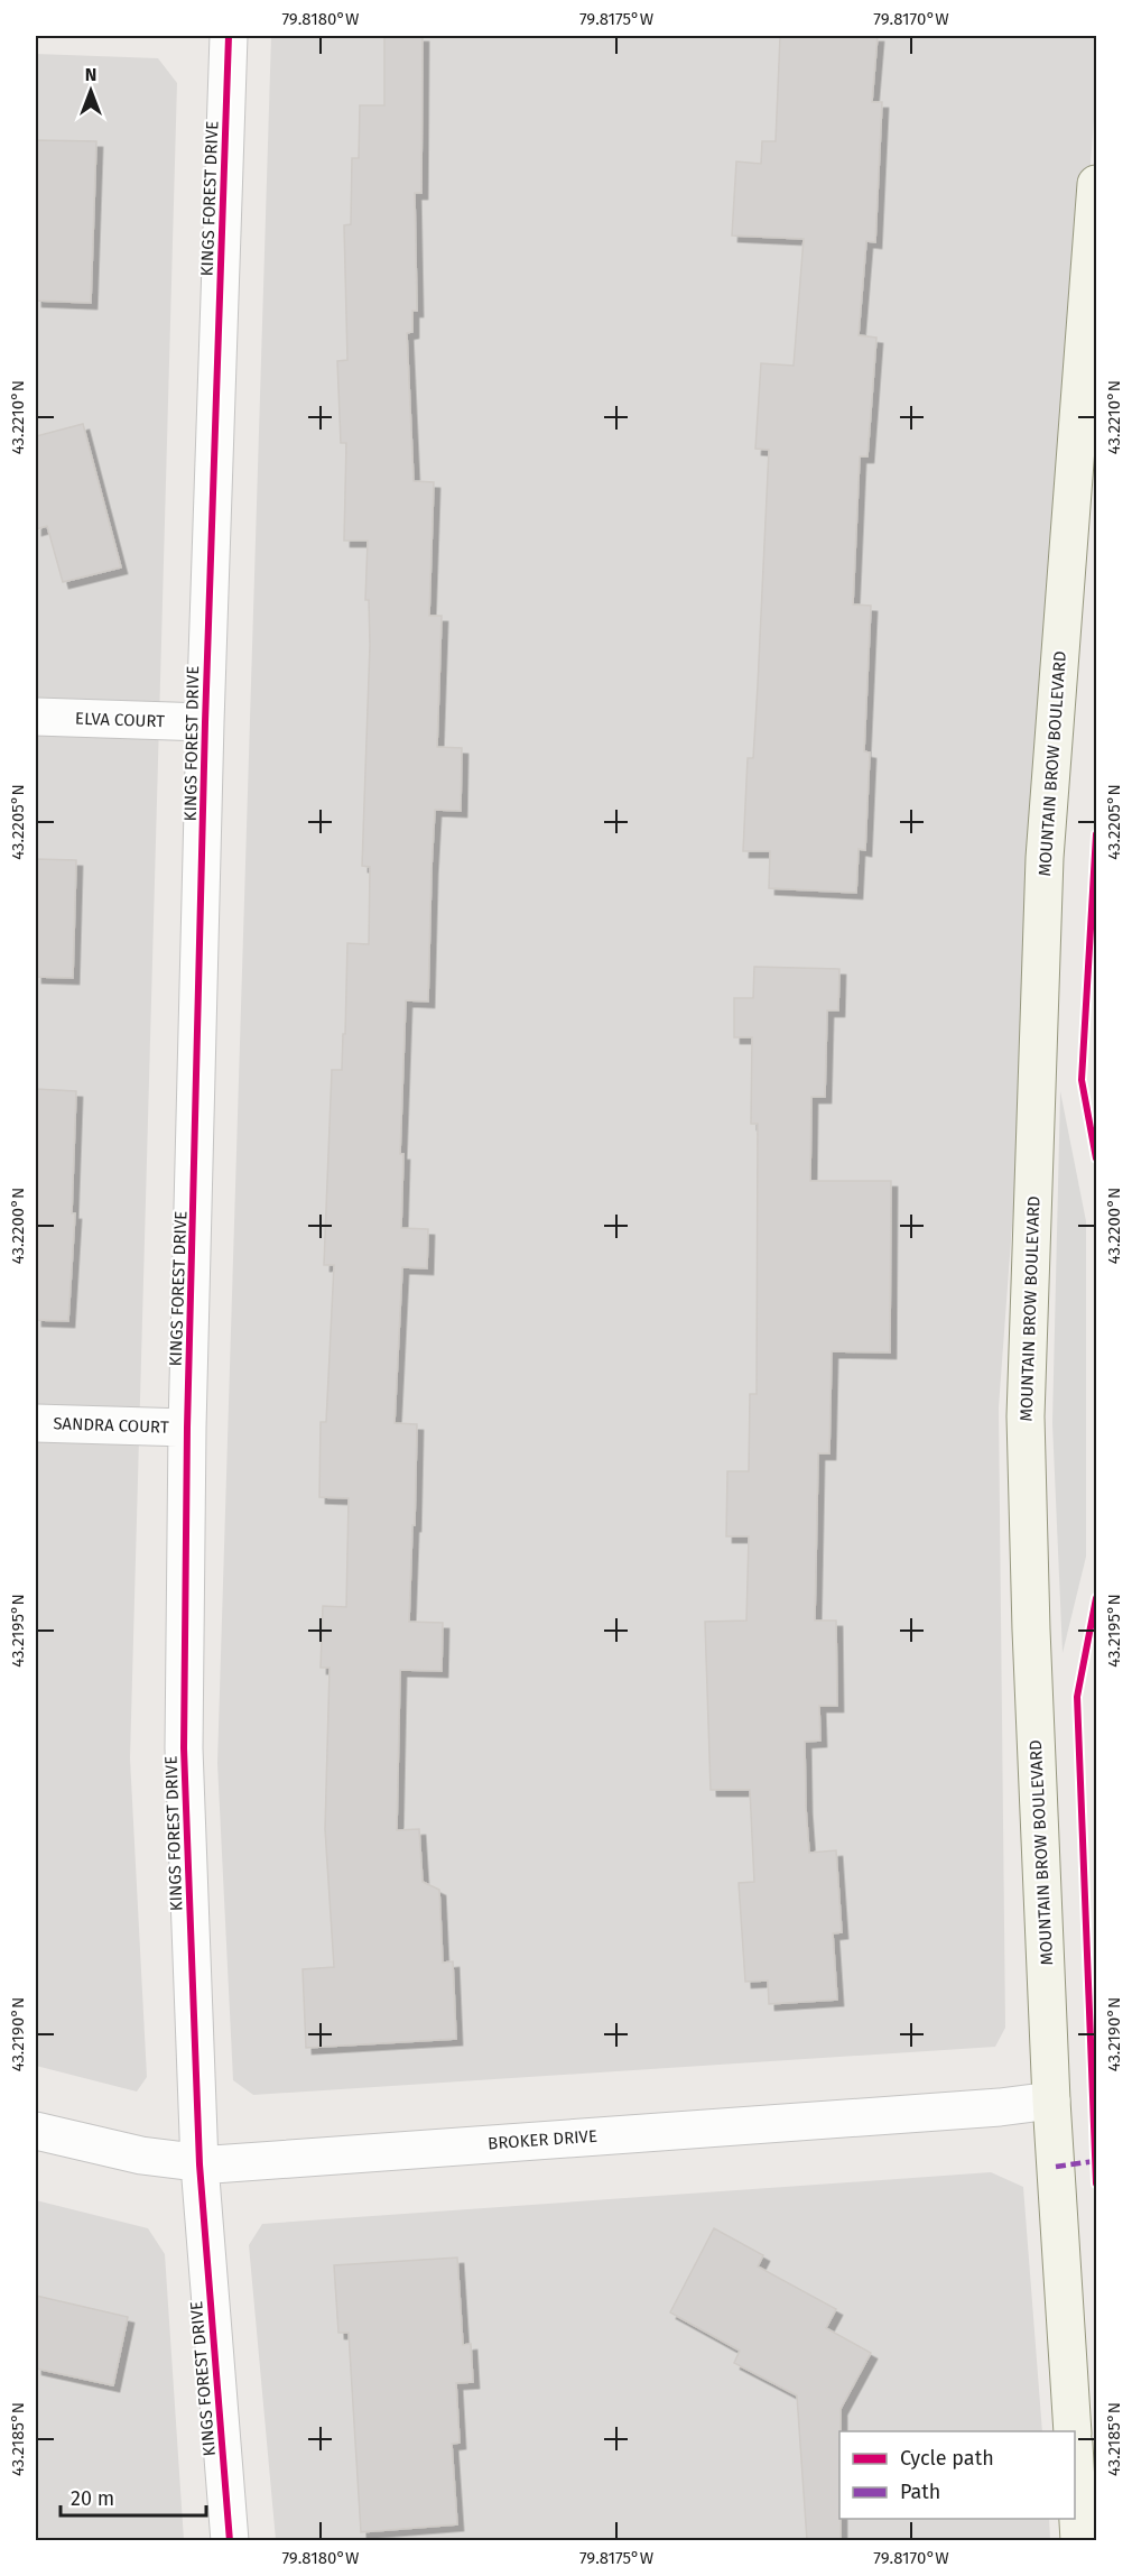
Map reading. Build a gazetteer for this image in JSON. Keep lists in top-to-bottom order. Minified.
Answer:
{"streets":{"main road":["MOUNTAIN BROW BOULEVARD"],"street":["KINGS FOREST DRIVE","ELVA COURT","SANDRA COURT","BROKER DRIVE"]},"crossings":[["KINGS FOREST DRIVE","ELVA COURT"],["KINGS FOREST DRIVE","SANDRA COURT"],["KINGS FOREST DRIVE","BROKER DRIVE"],["MOUNTAIN BROW BOULEVARD","BROKER DRIVE"]],"legend":["Cycle path","Path"],"scale_bar":"20 m","north":"top","coordinates":["79.8180°W","79.8175°W","79.8170°W","43.2210°N","43.2205°N","43.2200°N","43.2195°N","43.2190°N","43.2185°N"]}
